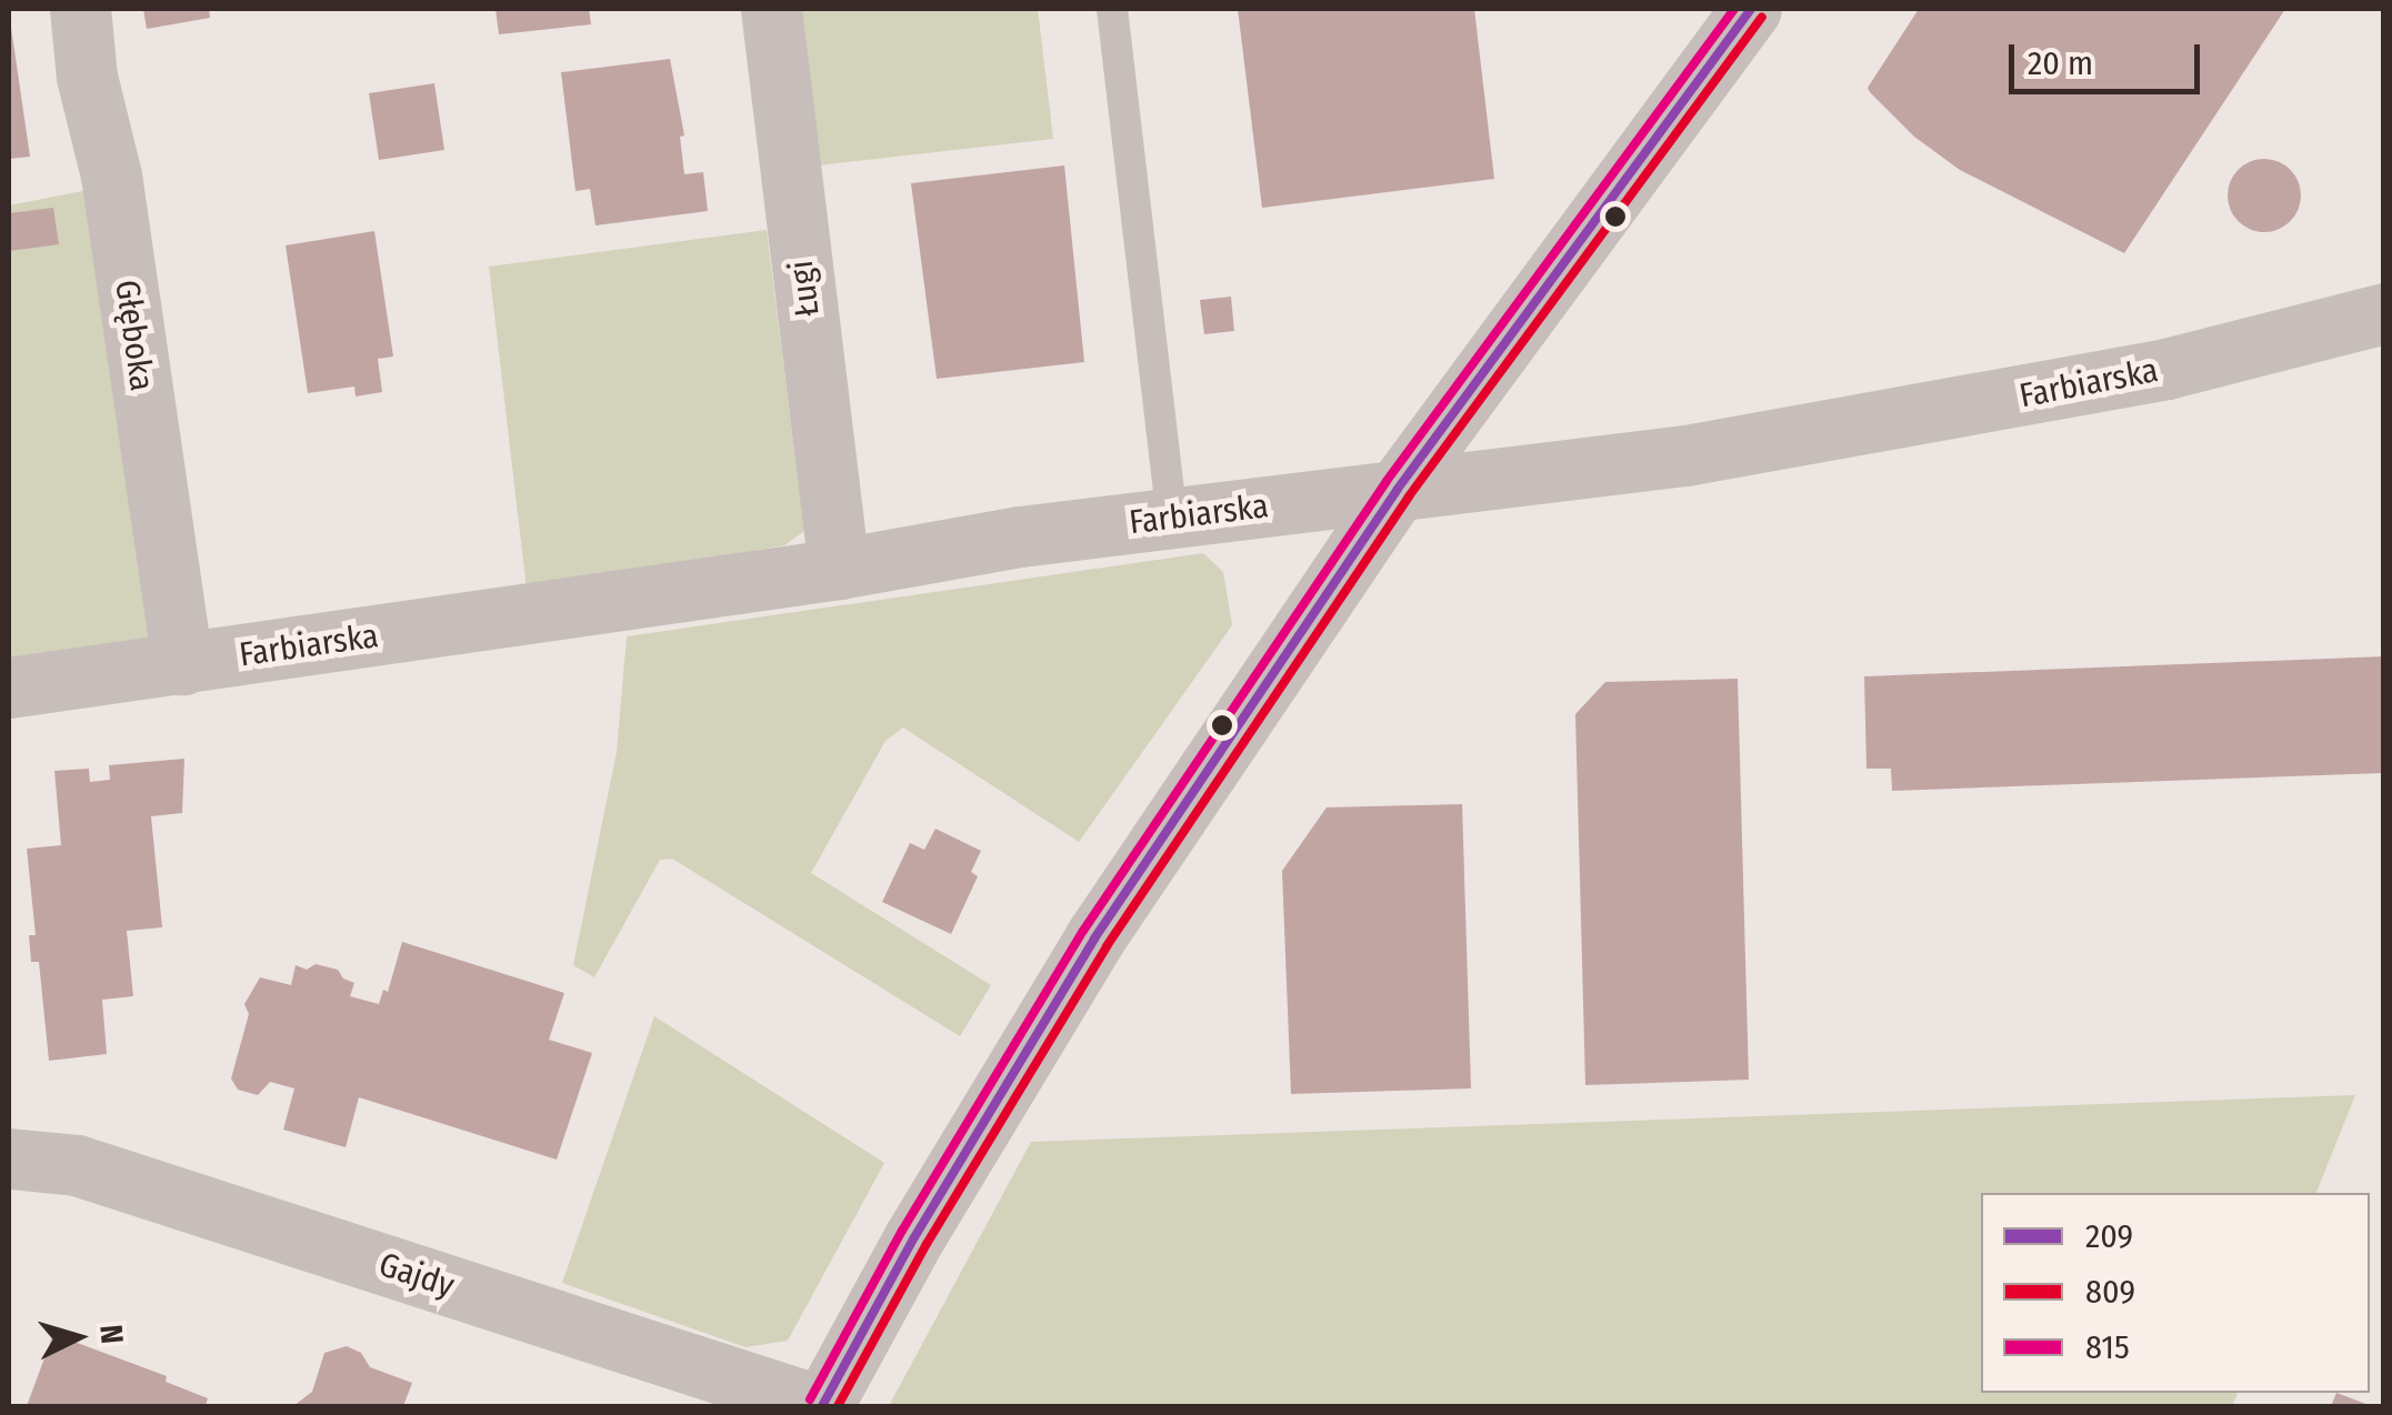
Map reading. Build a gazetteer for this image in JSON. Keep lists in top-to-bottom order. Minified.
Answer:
{"streets":{"street":["Ługi","Głęboka","Farbiarska","Gajdy"]},"crossings":[["Ługi","Farbiarska"],["Głęboka","Farbiarska"]],"lines":["transit line 209","transit line 815","transit line 809"],"legend":["209","809","815"],"scale_bar":"20 m","north":"right"}
